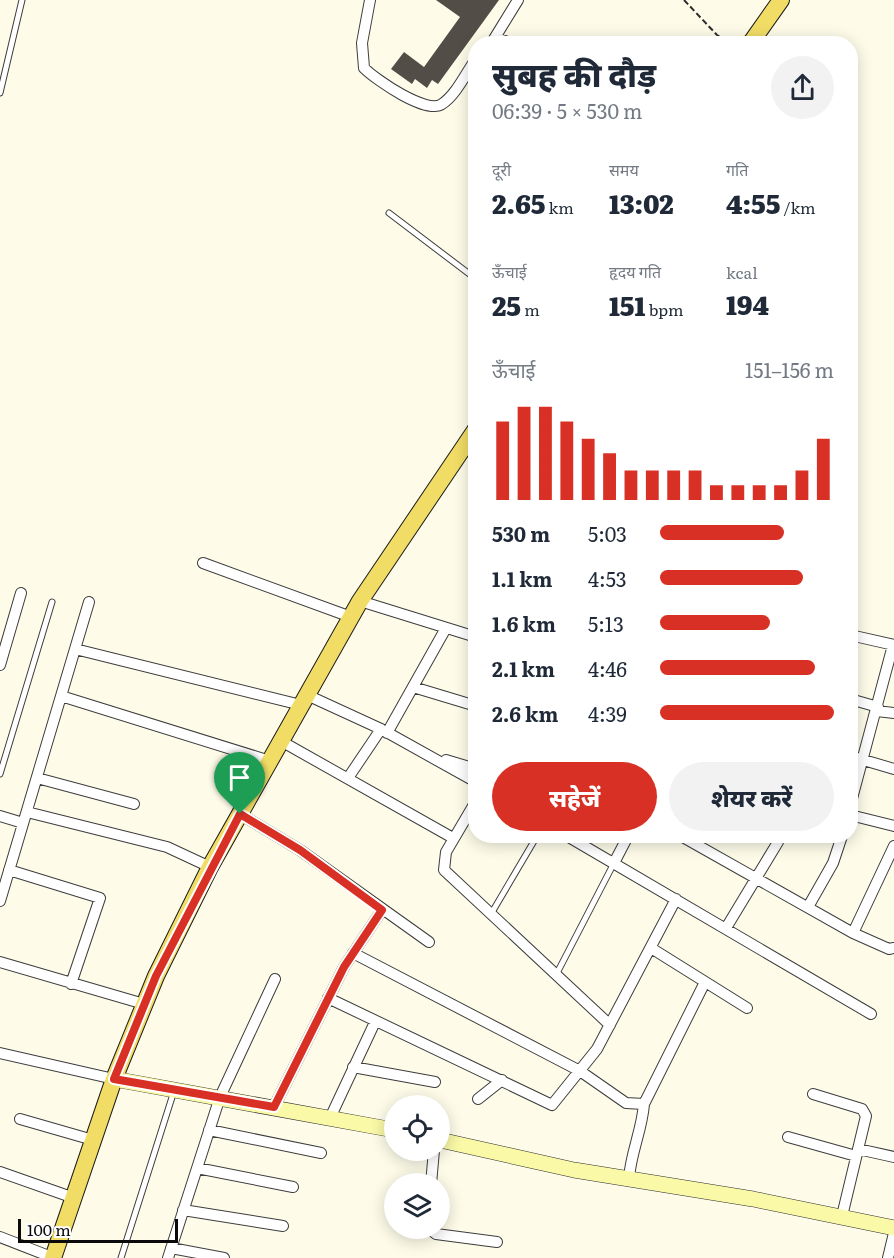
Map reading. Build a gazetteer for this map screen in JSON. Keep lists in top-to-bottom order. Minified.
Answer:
{"scale_bar":"100 m","page":{"heading":["सुबह की दौड़","06:39 · 5 × 530 m"],"stats":[["दूरी","2.65 km"],["समय","13:02"],["गति","4:55 /km"],["ऊँचाई","25 m"],["हृदय गति","151 bpm"],["kcal","194"]],"chart":["ऊँचाई","151–156 m"],"list":[{"name":"530 m","note":"5:03"},{"name":"1.1 km","note":"4:53"},{"name":"1.6 km","note":"5:13"},{"name":"2.1 km","note":"4:46"},{"name":"2.6 km","note":"4:39"}],"buttons":["सहेजें","शेयर करें"],"scale":"100 m"}}
